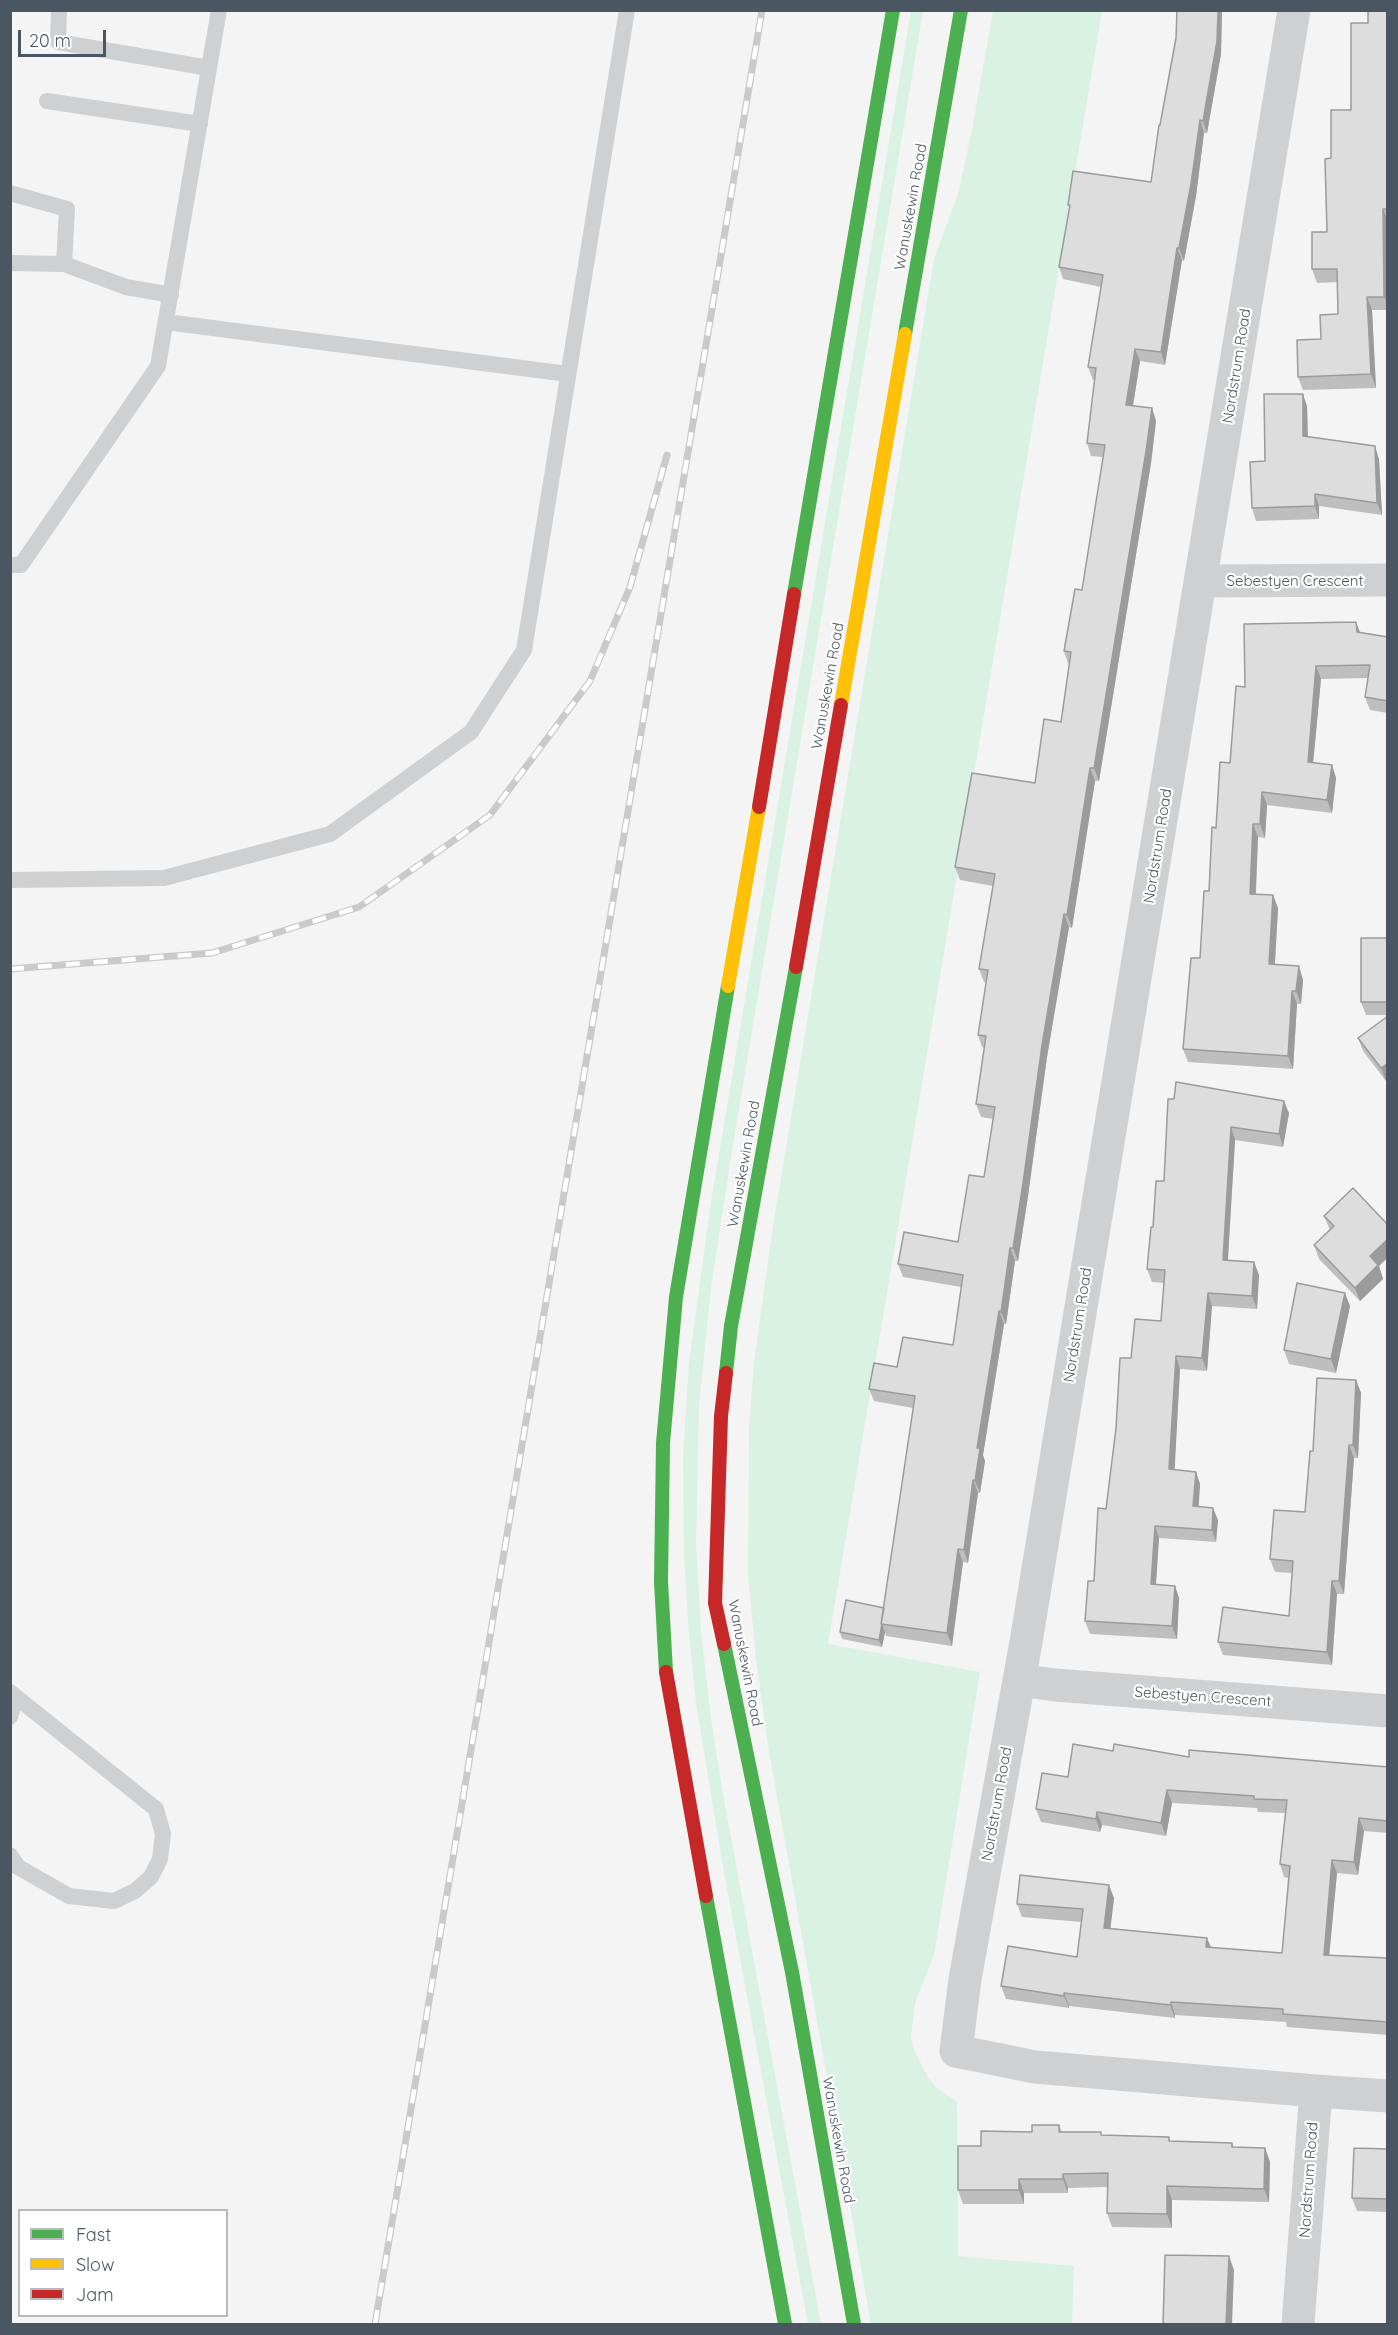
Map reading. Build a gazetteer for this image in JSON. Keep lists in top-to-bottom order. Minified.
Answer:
{"streets":{"main road":["Wanuskewin Road"],"street":["Nordstrum Road","Sebestyen Crescent"]},"crossings":[["Nordstrum Road","Sebestyen Crescent"]],"legend":["Fast","Slow","Jam"],"scale_bar":"20 m"}
